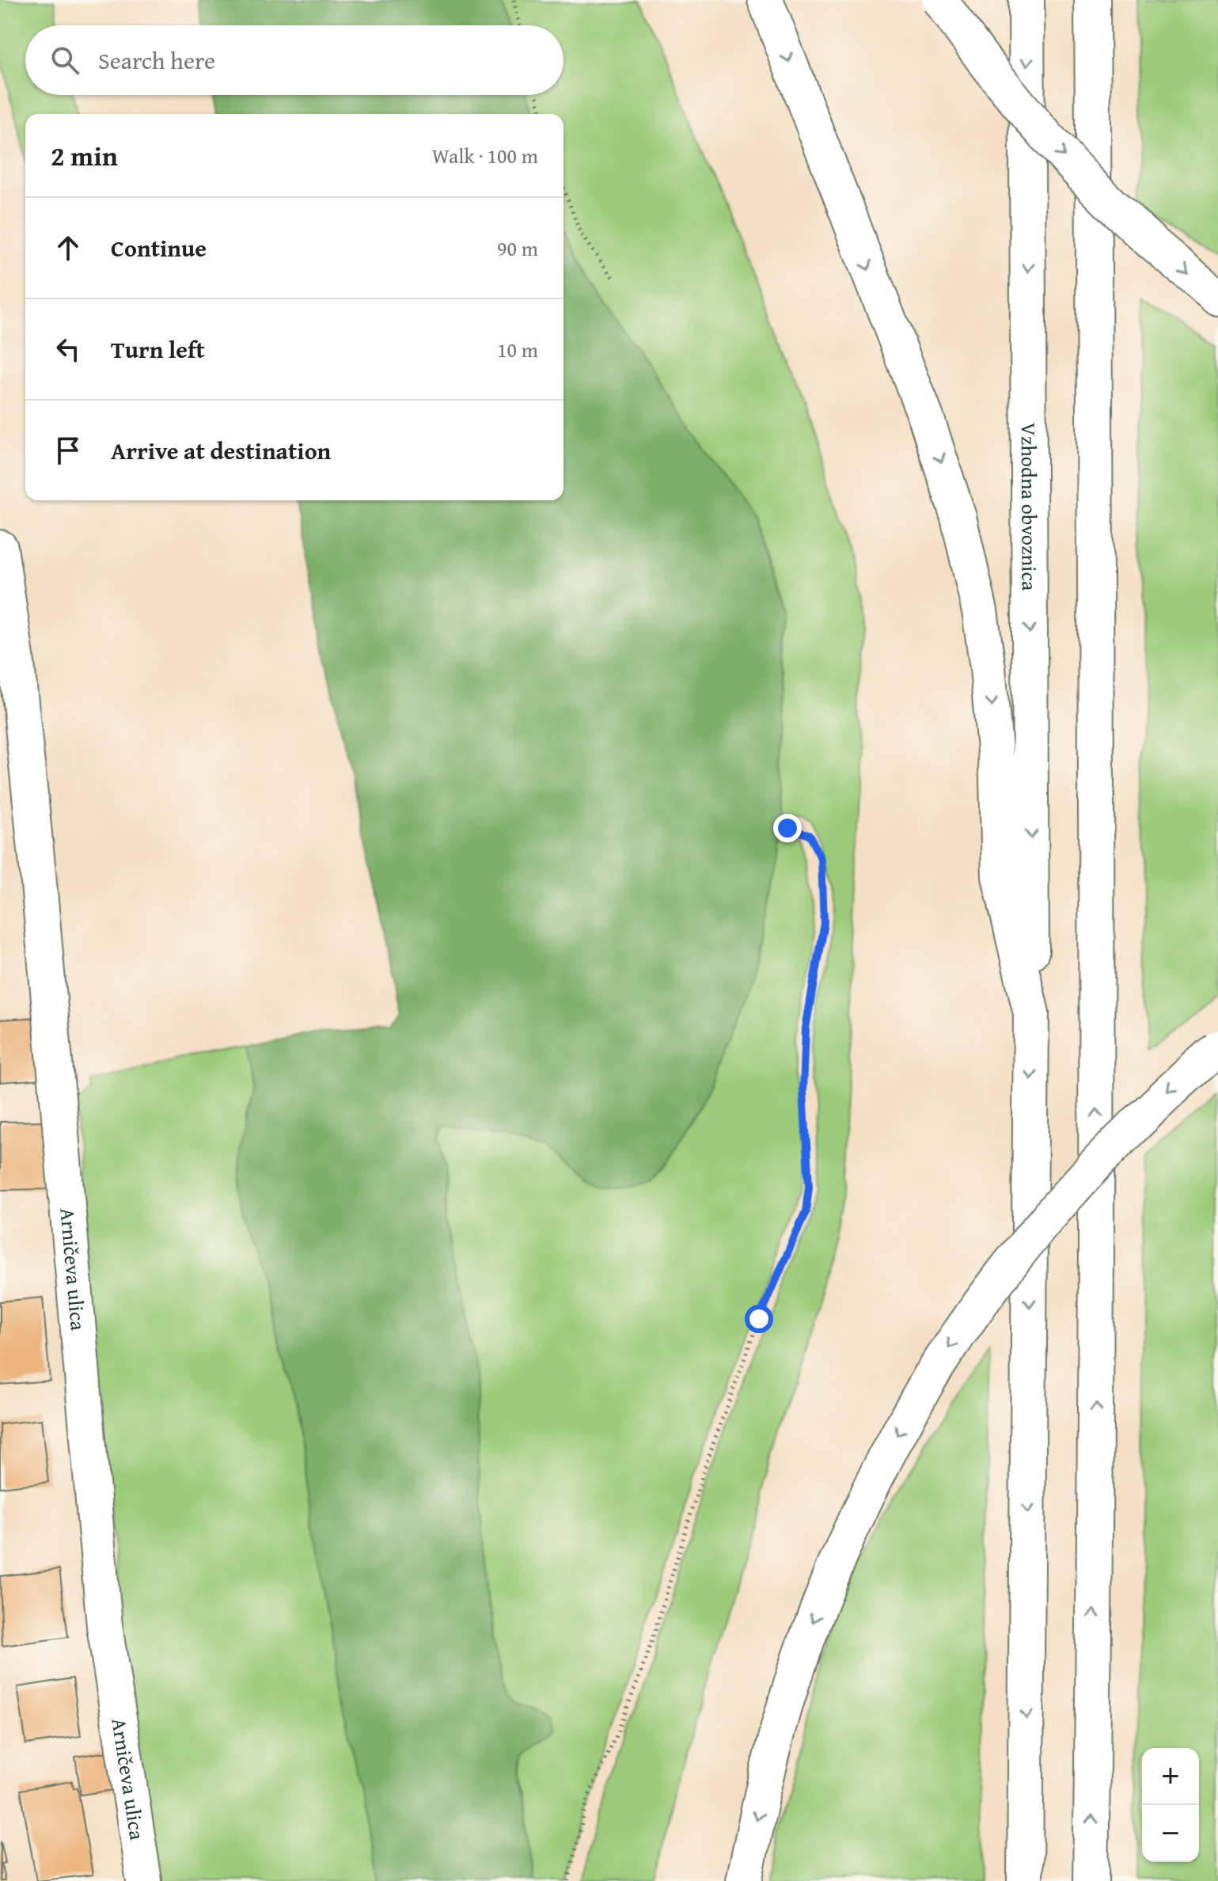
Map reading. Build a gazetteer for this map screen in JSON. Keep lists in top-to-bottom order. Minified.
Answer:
{"streets":{"main road":["Vzhodna obvoznica","Arničeva ulica"]},"page":{"search":"Search here","heading":["2 min","Walk · 100 m"],"list":[["Continue","90 m"],["Turn left","10 m"],"Arrive at destination"],"map_buttons":["+","−"]}}
